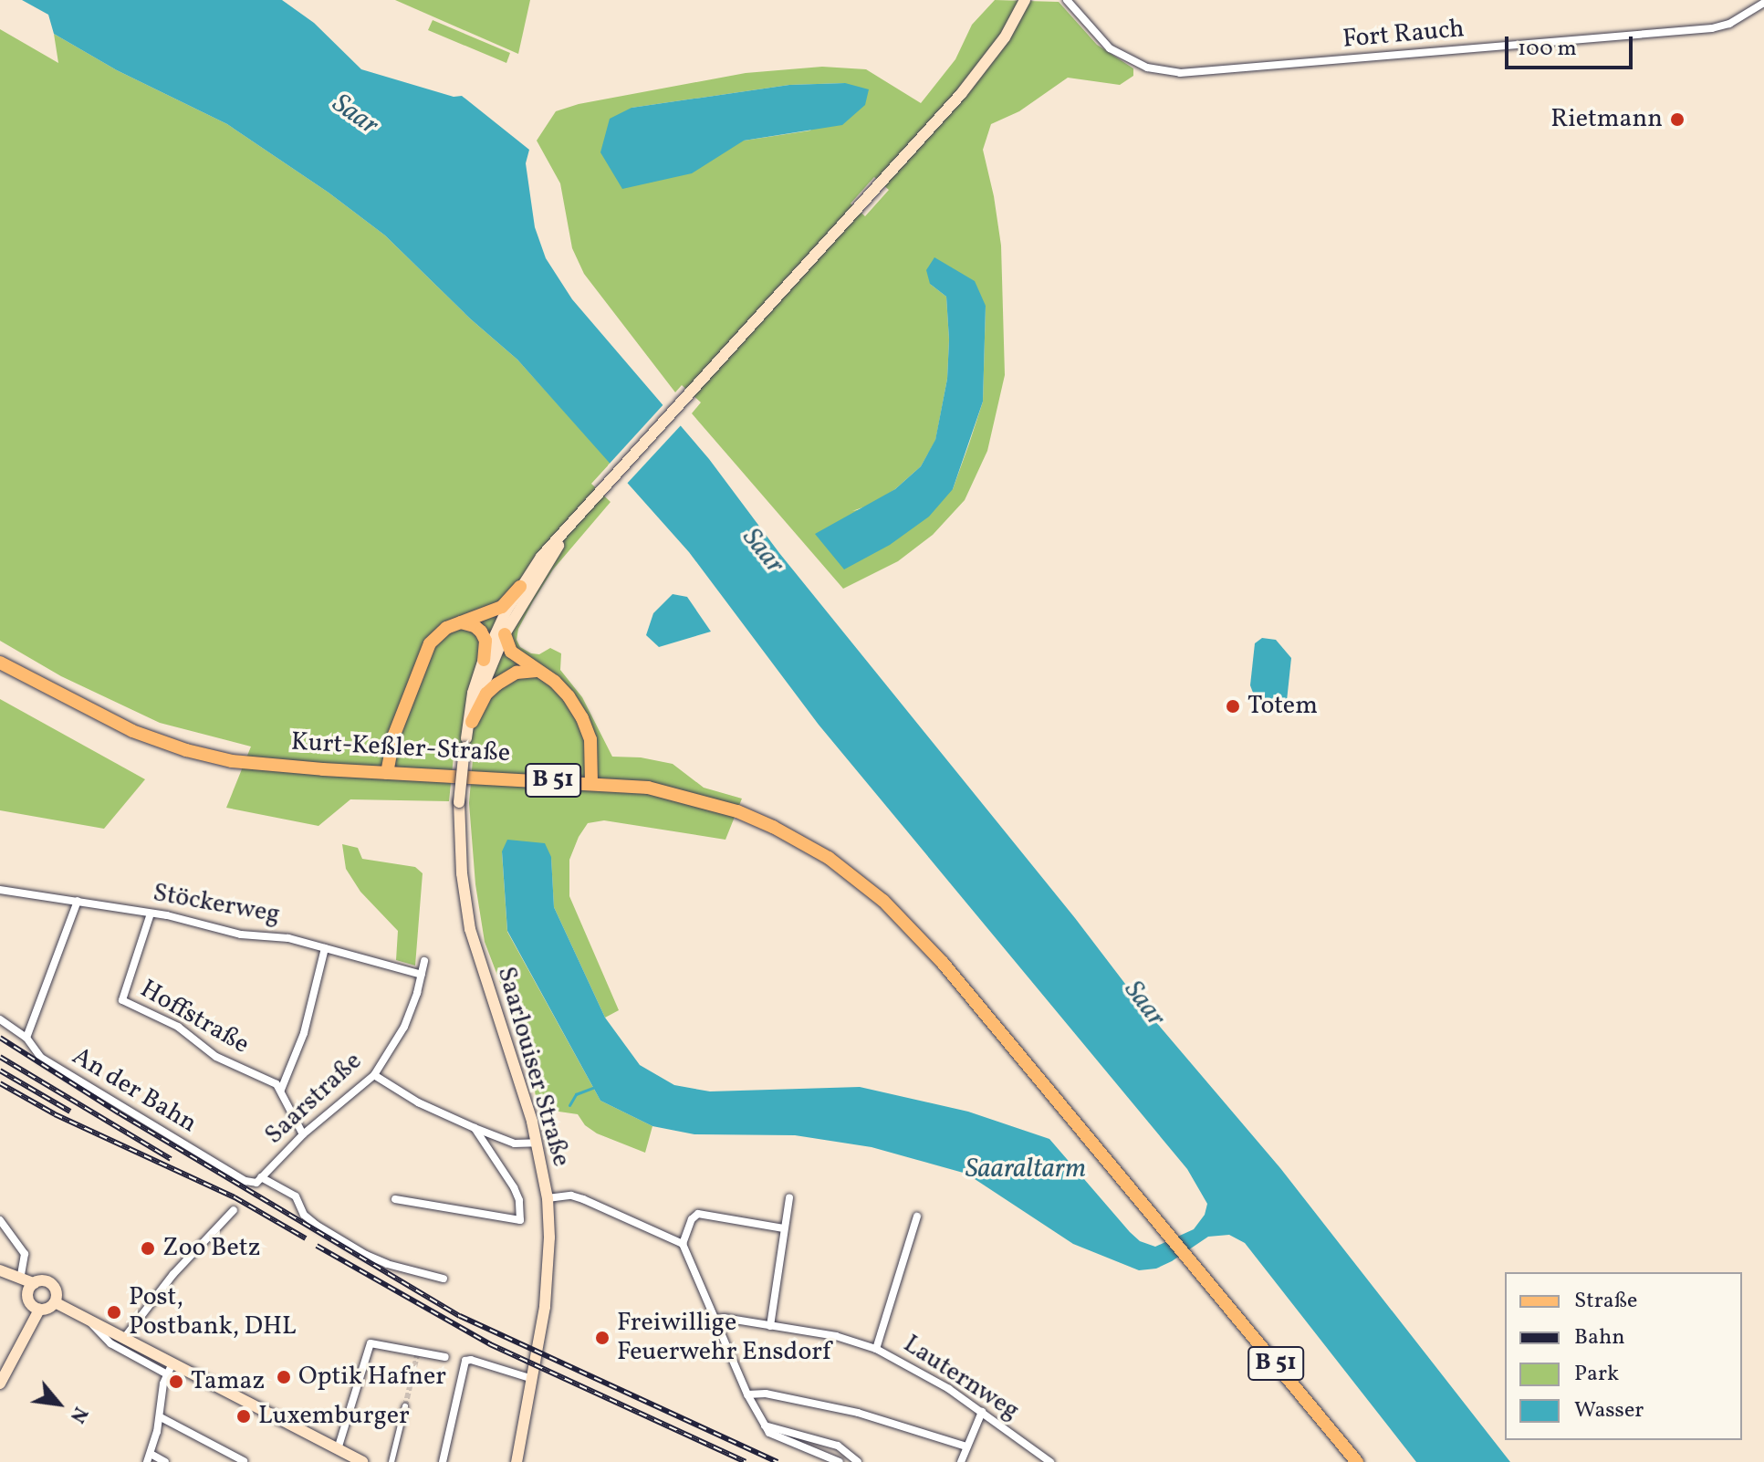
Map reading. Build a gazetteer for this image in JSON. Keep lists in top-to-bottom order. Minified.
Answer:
{"streets":{"main road":["Kurt-Keßler-Straße","B 51","Saarlouiser Straße"],"street":["Fort Rauch","Stöckerweg","Hoffstraße","An der Bahn","Saarstraße","Lauternweg"]},"crossings":[["Stöckerweg","Hoffstraße"],["Stöckerweg","Saarstraße"],["An der Bahn","Saarstraße"]],"water":["Saar","Saaraltarm"],"places":["Rietmann","Totem","Zoo Betz","Post, Postbank, DHL","Freiwillige Feuerwehr Ensdorf","Optik Hafner","Tamaz","Luxemburger"],"legend":["Straße","Bahn","Park","Wasser"],"scale_bar":"100 m","north":"bottom right"}
